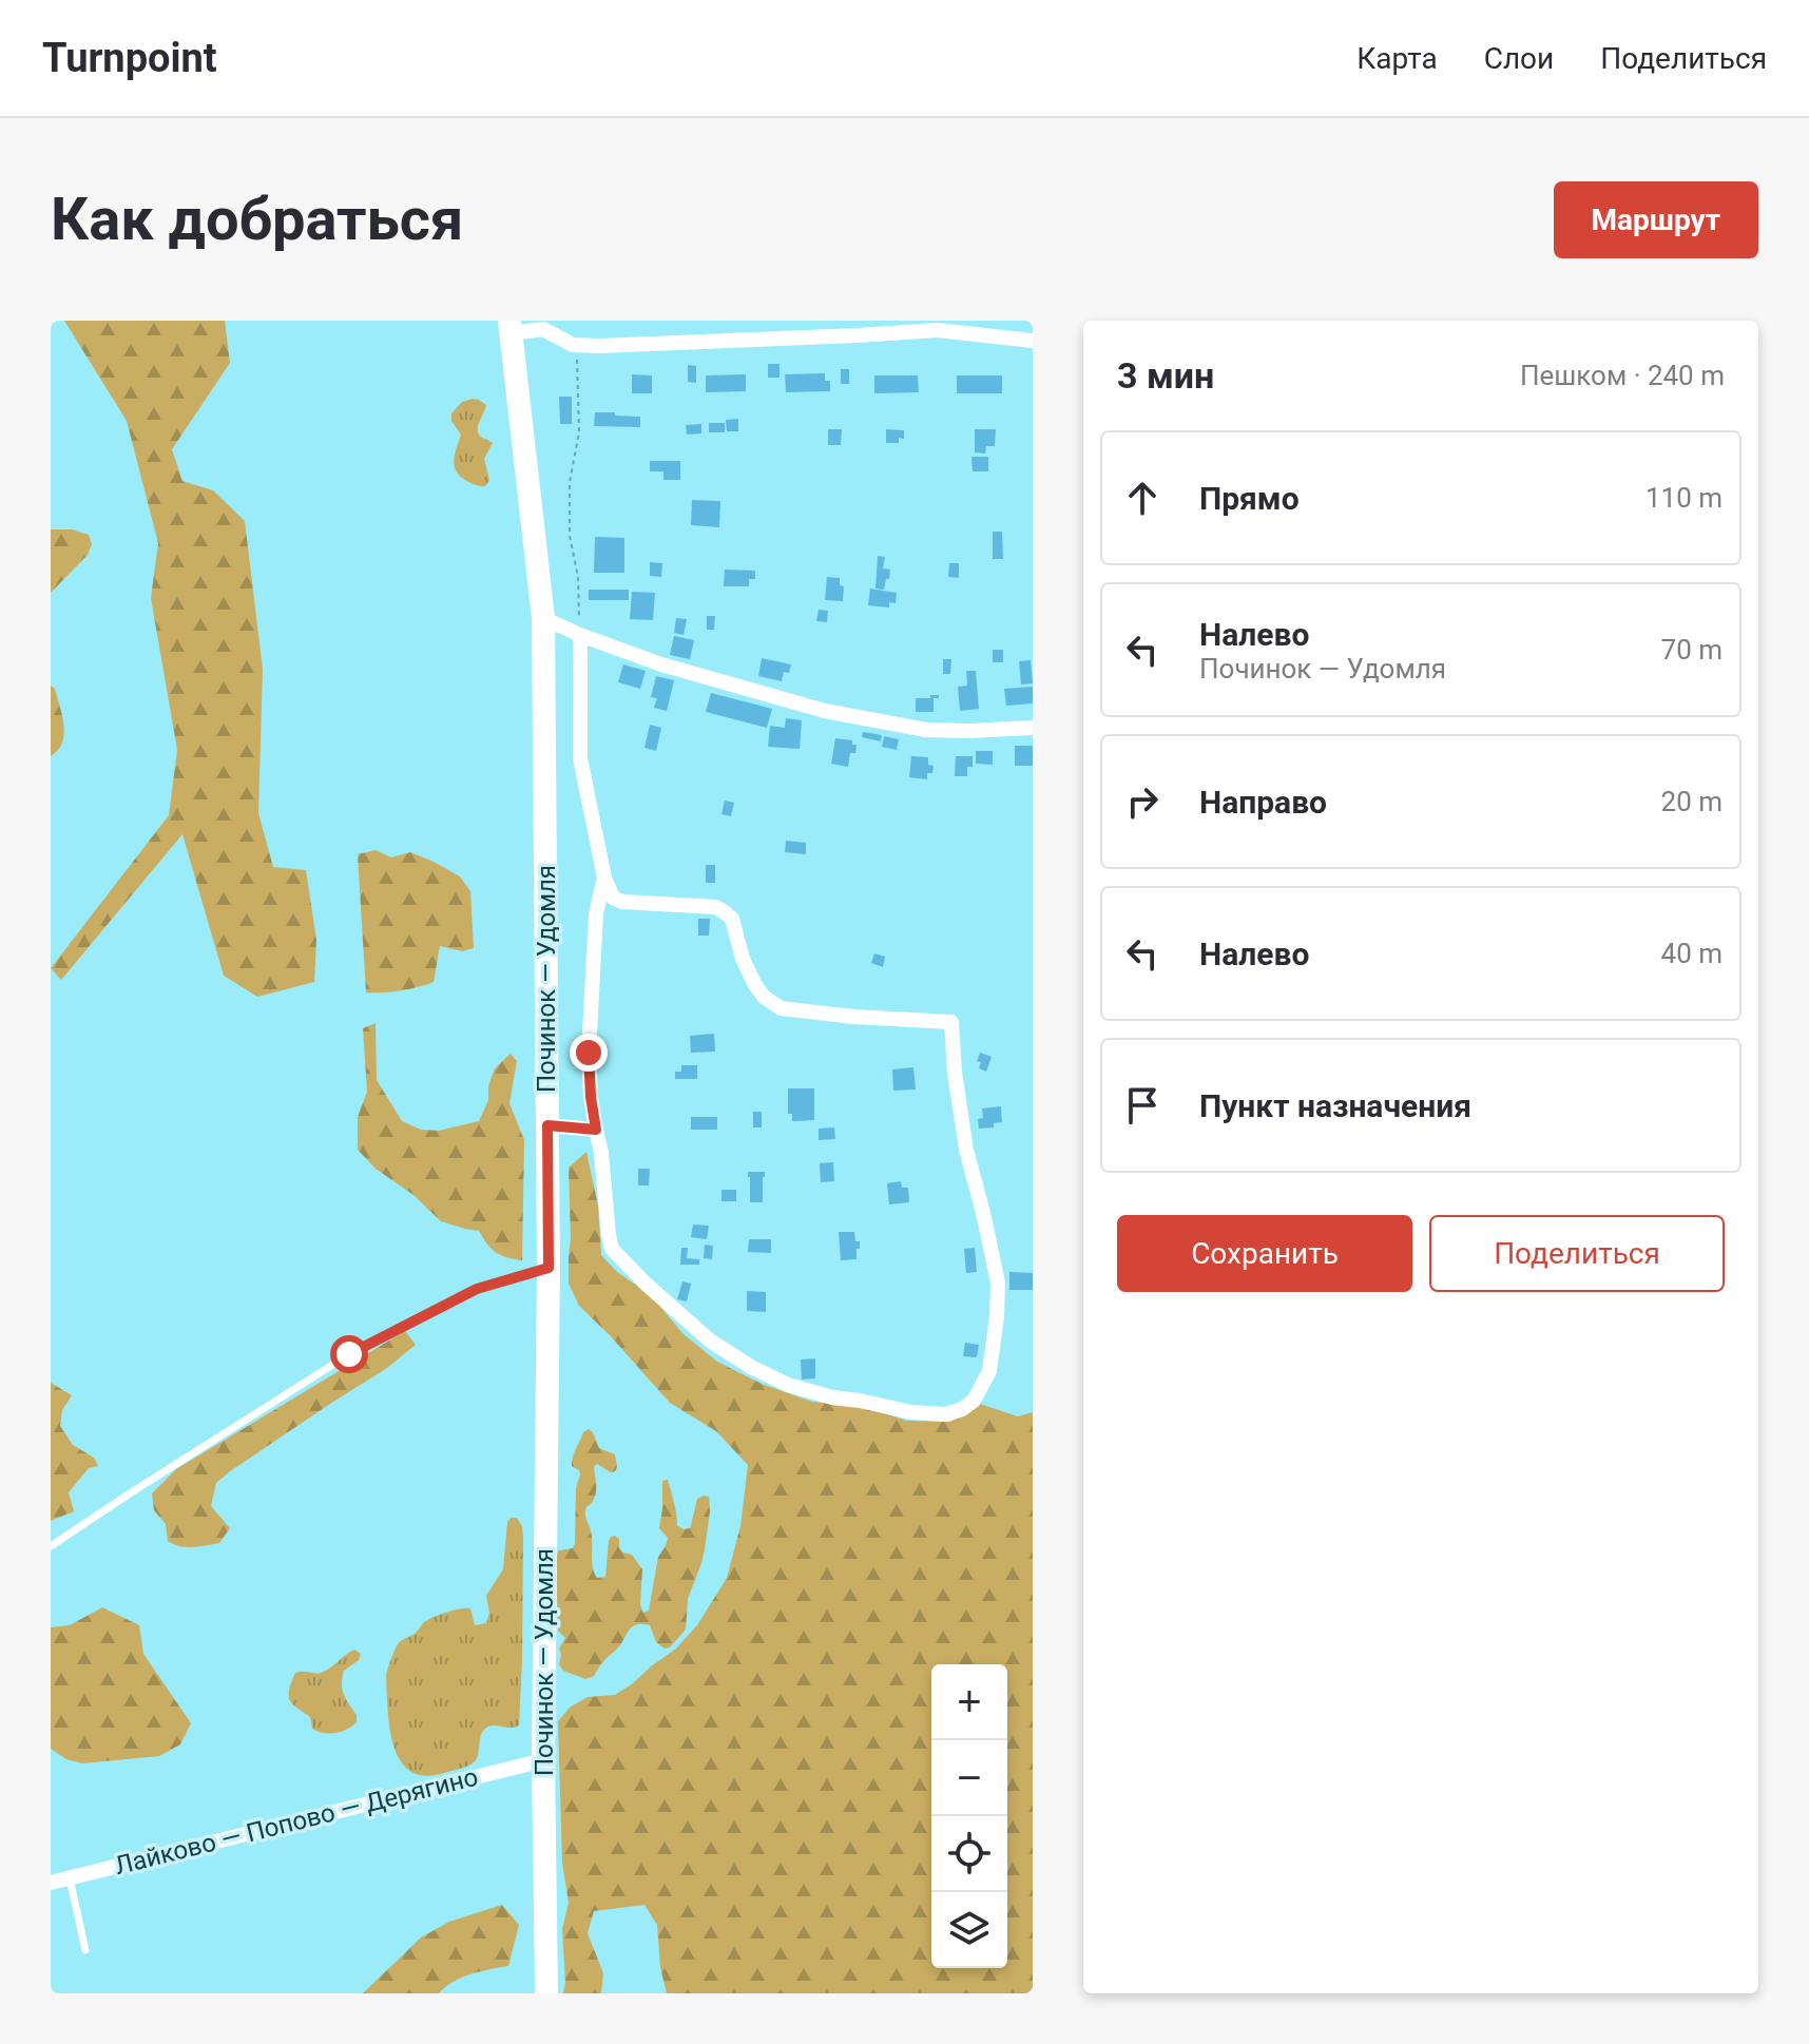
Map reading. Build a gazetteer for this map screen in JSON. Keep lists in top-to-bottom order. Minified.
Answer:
{"streets":{"main road":["Починок — Удомля"],"street":["Лайково — Попово — Дерягино"]},"crossings":[["Починок — Удомля","Лайково — Попово — Дерягино"]],"page":{"header":"Turnpoint","nav":["Карта","Слои","Поделиться"],"buttons":["Маршрут",["Сохранить","Поделиться"]],"title":"Как добраться","heading":["3 мин","Пешком · 240 m"],"list":[["Прямо","110 m"],["Налево","Починок — Удомля","70 m"],["Направо","20 m"],["Налево","40 m"],"Пункт назначения"],"map_buttons":["+","−"]}}
